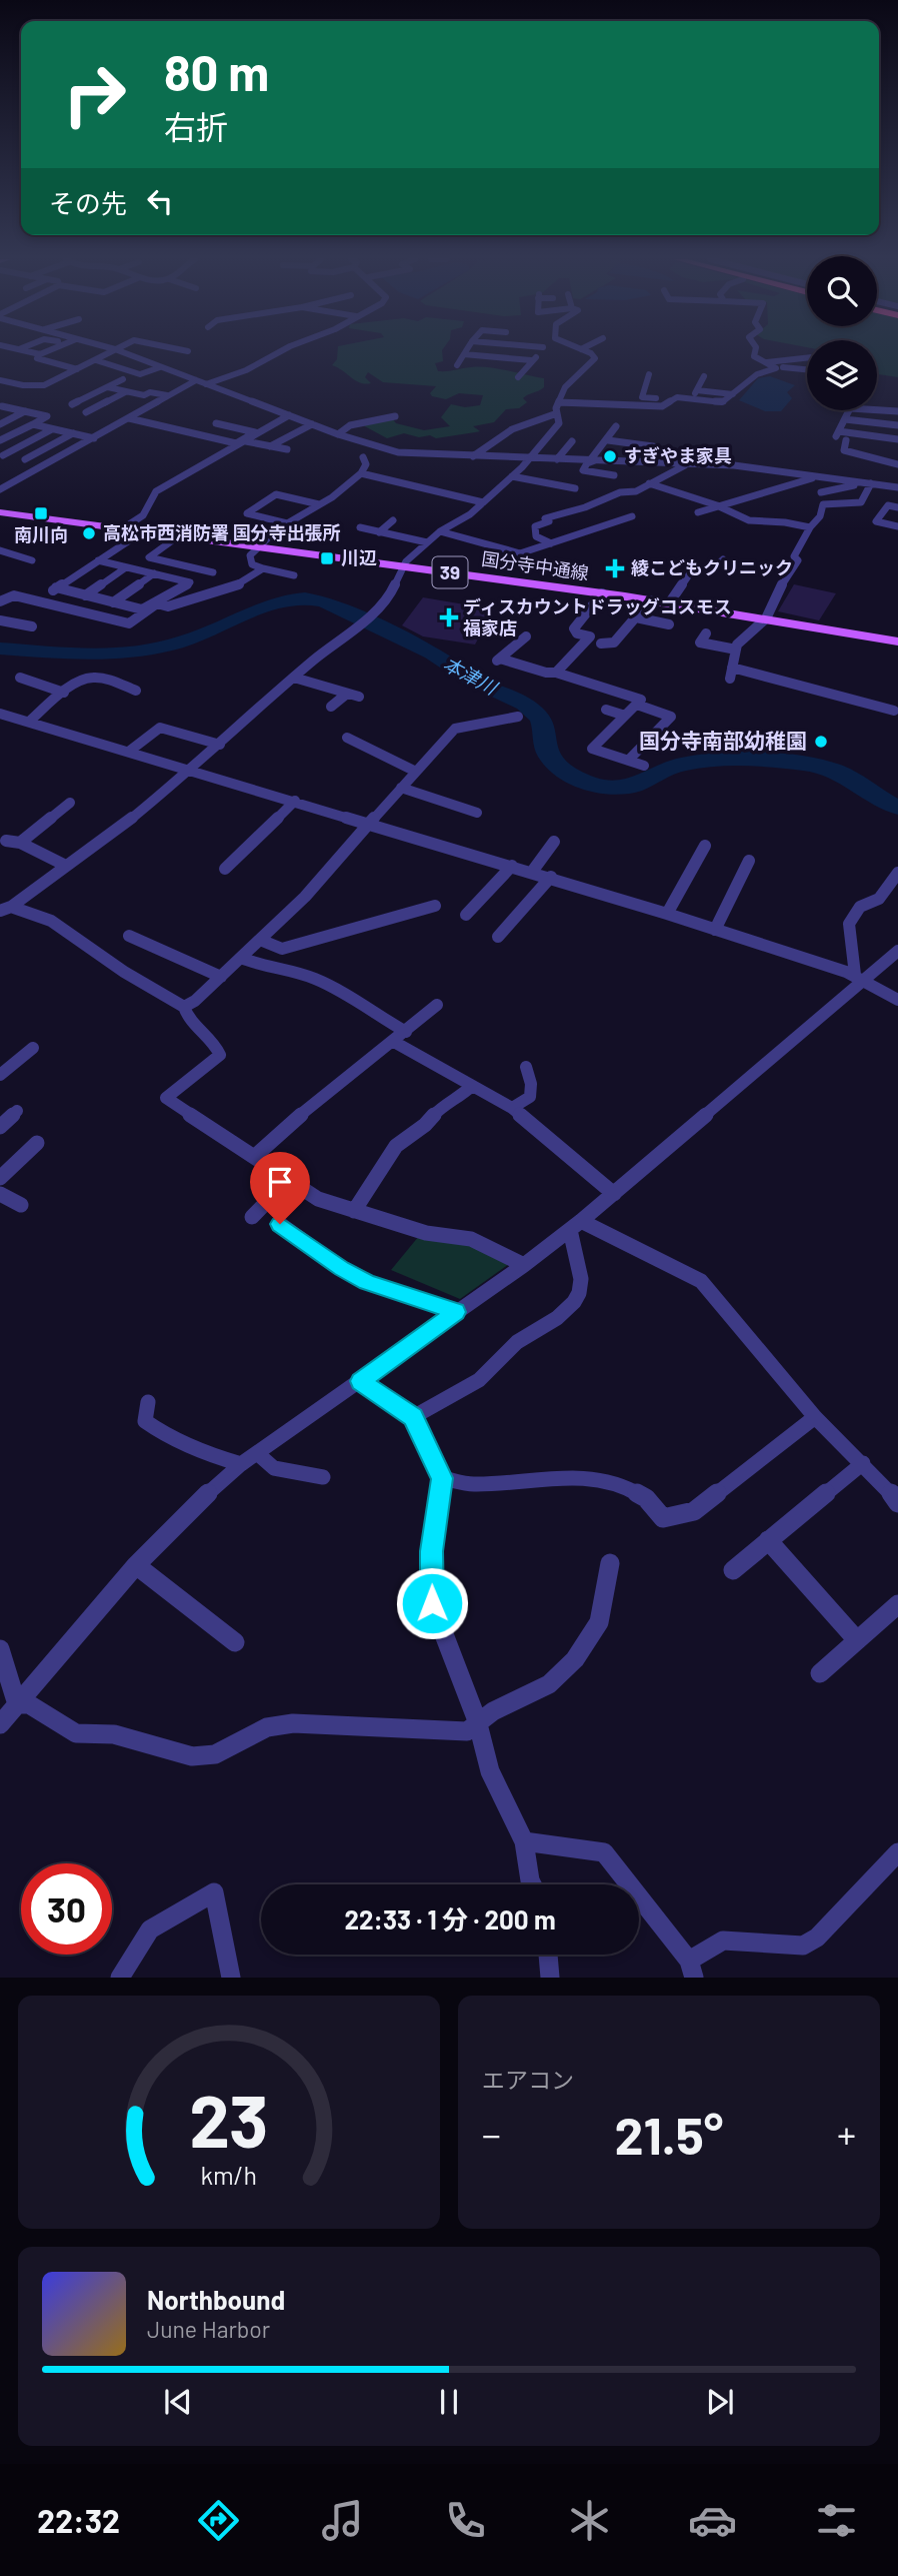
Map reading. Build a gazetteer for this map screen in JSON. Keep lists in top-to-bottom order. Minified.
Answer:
{"streets":{"main road":["国分寺中通線","39"]},"water":["本津川"],"places":{"other":["すぎやま家具","高松市西消防署 国分寺出張所","国分寺南部幼稚園"],"transit":["南川向","川辺"],"health":["綾こどもクリニック","ディスカウントドラッグコスモス 福家店"]},"page":{"turn":["80 m","右折"],"then":"その先","limit":"30","trip":"22:33 · 1 分 · 200 m","tile":"エアコン","heat":["−","21.5°","+"],"song":["Northbound","June Harbor"],"tabs":"22:32","gauge":["23","km/h"]}}
